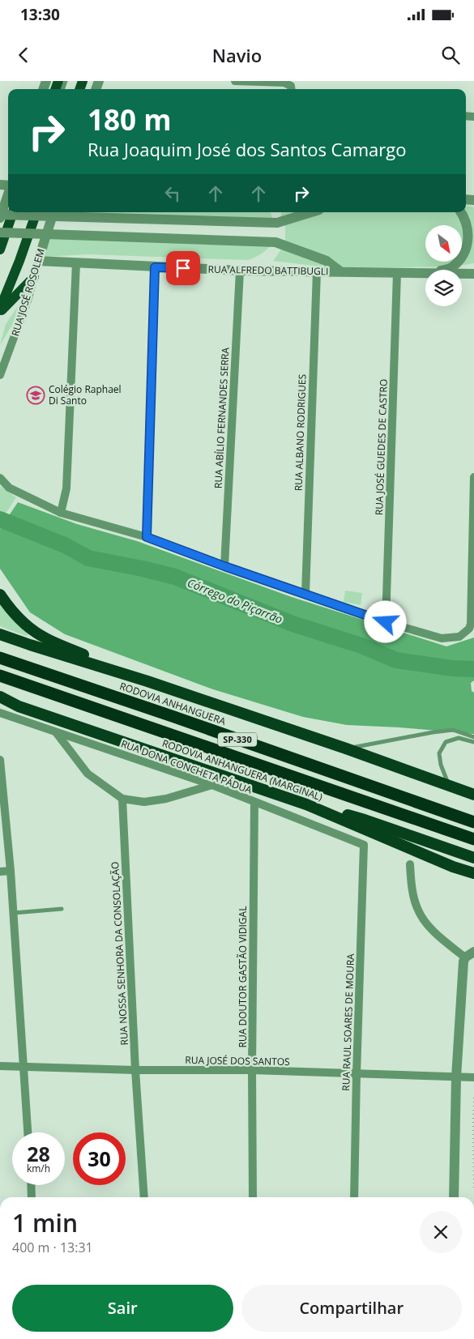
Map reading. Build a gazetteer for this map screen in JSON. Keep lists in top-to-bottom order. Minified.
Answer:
{"streets":{"highway":["RODOVIA ANHANGUERA","SP-330","RODOVIA ANHANGUERA (MARGINAL)"],"street":["RUA ALFREDO BATTIBUGLI","RUA JOSÉ ROSOLEM","RUA ABÍLIO FERNANDES SERRA","RUA ALBANO RODRIGUES","RUA JOSÉ GUEDES DE CASTRO","RUA DONA CONCHETA PÁDUA","RUA NOSSA SENHORA DA CONSOLAÇÃO","RUA DOUTOR GASTÃO VIDIGAL","RUA RAUL SOARES DE MOURA","RUA JOSÉ DOS SANTOS"]},"crossings":[["RUA ALFREDO BATTIBUGLI","RUA JOSÉ ROSOLEM"],["RUA ALFREDO BATTIBUGLI","RUA ABÍLIO FERNANDES SERRA"],["RUA ALFREDO BATTIBUGLI","RUA ALBANO RODRIGUES"],["RUA ALFREDO BATTIBUGLI","RUA JOSÉ GUEDES DE CASTRO"],["RUA DONA CONCHETA PÁDUA","RUA DOUTOR GASTÃO VIDIGAL"],["RUA DONA CONCHETA PÁDUA","RUA RAUL SOARES DE MOURA"],["RUA NOSSA SENHORA DA CONSOLAÇÃO","RUA JOSÉ DOS SANTOS"],["RUA DOUTOR GASTÃO VIDIGAL","RUA JOSÉ DOS SANTOS"],["RUA RAUL SOARES DE MOURA","RUA JOSÉ DOS SANTOS"]],"water":["Córrego do Piçarrão"],"places":{"school or university":["Colégio Raphael Di Santo"]},"north":"bottom right","page":{"status":"13:30","header":"Navio","turn":["180 m","Rua Joaquim José dos Santos Camargo"],"speed":"28 km/h","limit":"30","heading":["1 min","400 m · 13:31"],"buttons":["Sair","Compartilhar"]}}
